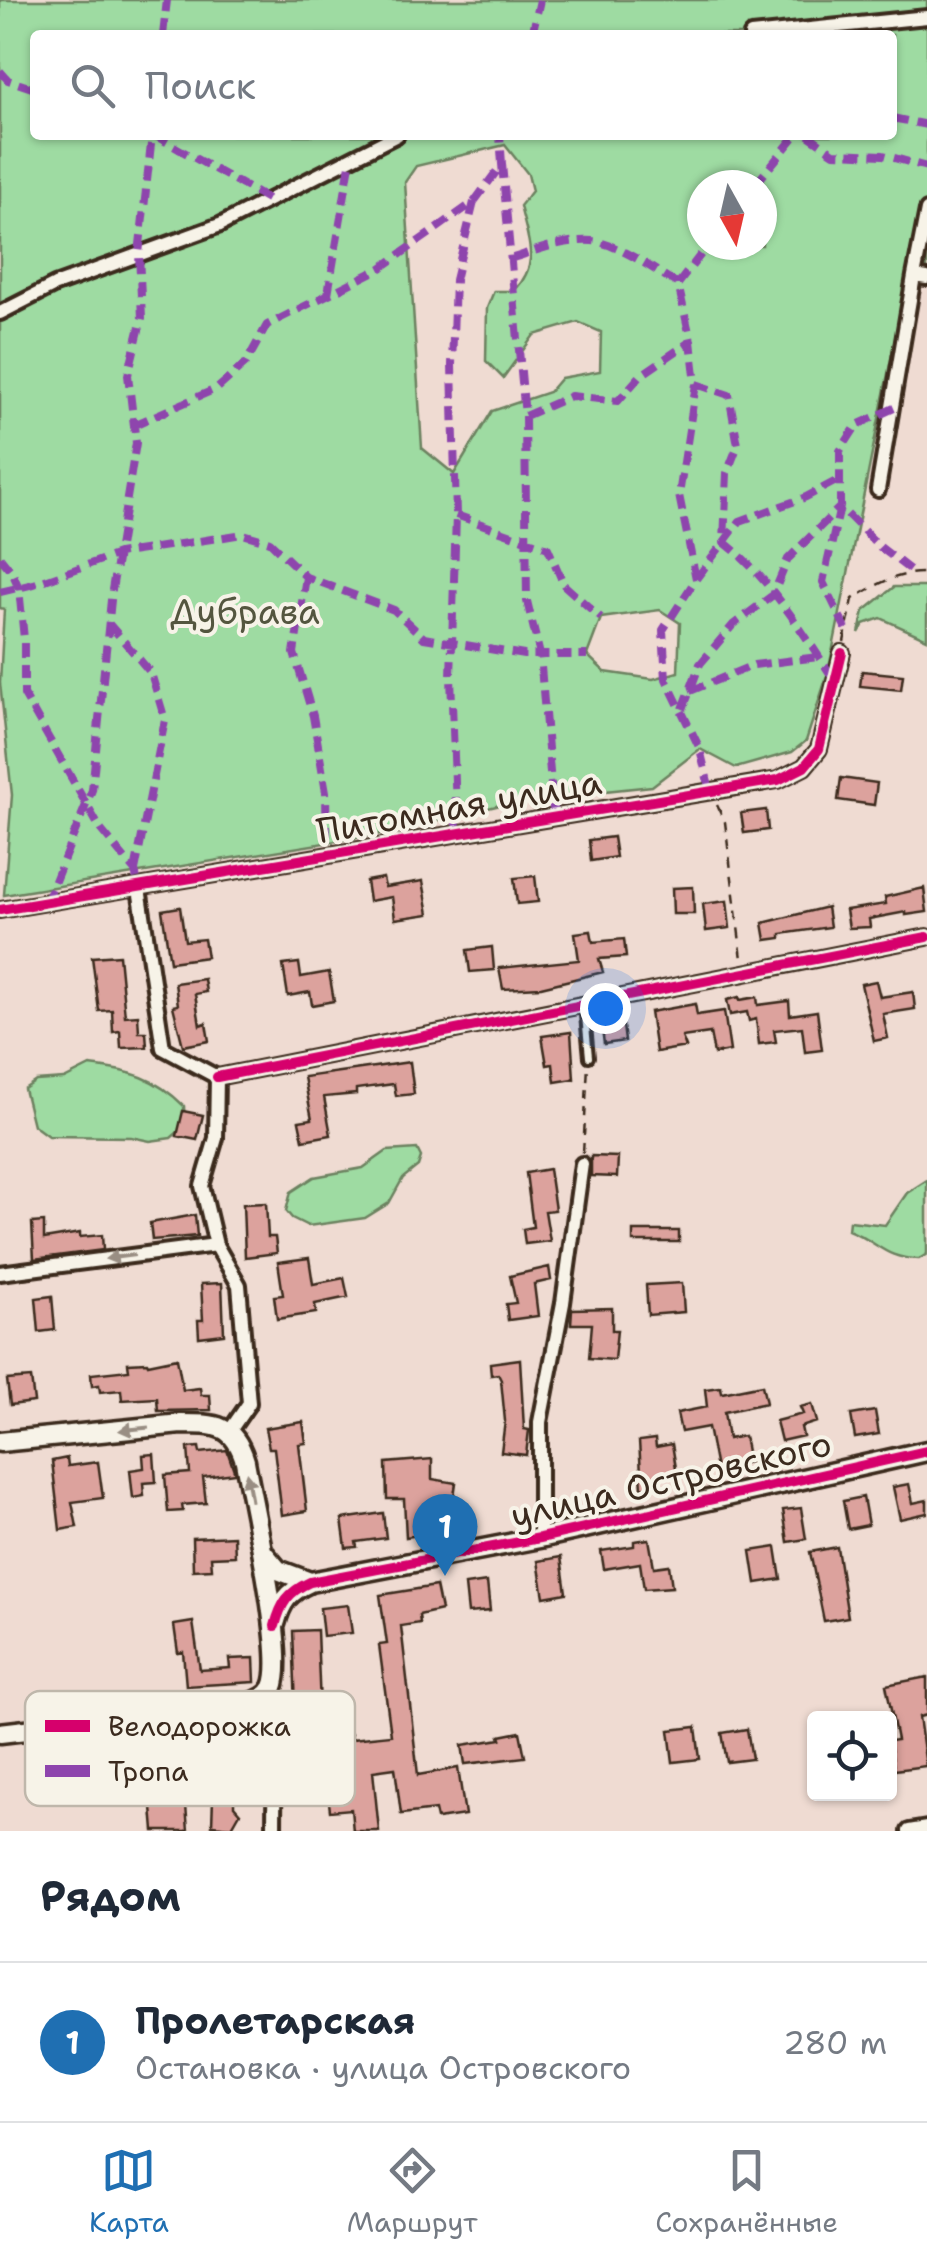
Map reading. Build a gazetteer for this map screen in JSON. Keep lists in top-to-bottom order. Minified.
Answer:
{"streets":{"street":["Питомная улица","улица Островского"]},"parks":["Дубрава"],"legend":["Велодорожка","Тропа"],"north":"bottom","page":{"search":"Поиск","pins":"1","heading":"Рядом","list":[{"mark":"1","name":"Пролетарская","note":"Остановка · улица Островского","value":"280 m"}],"nav":["Карта","Маршрут","Сохранённые"]}}
